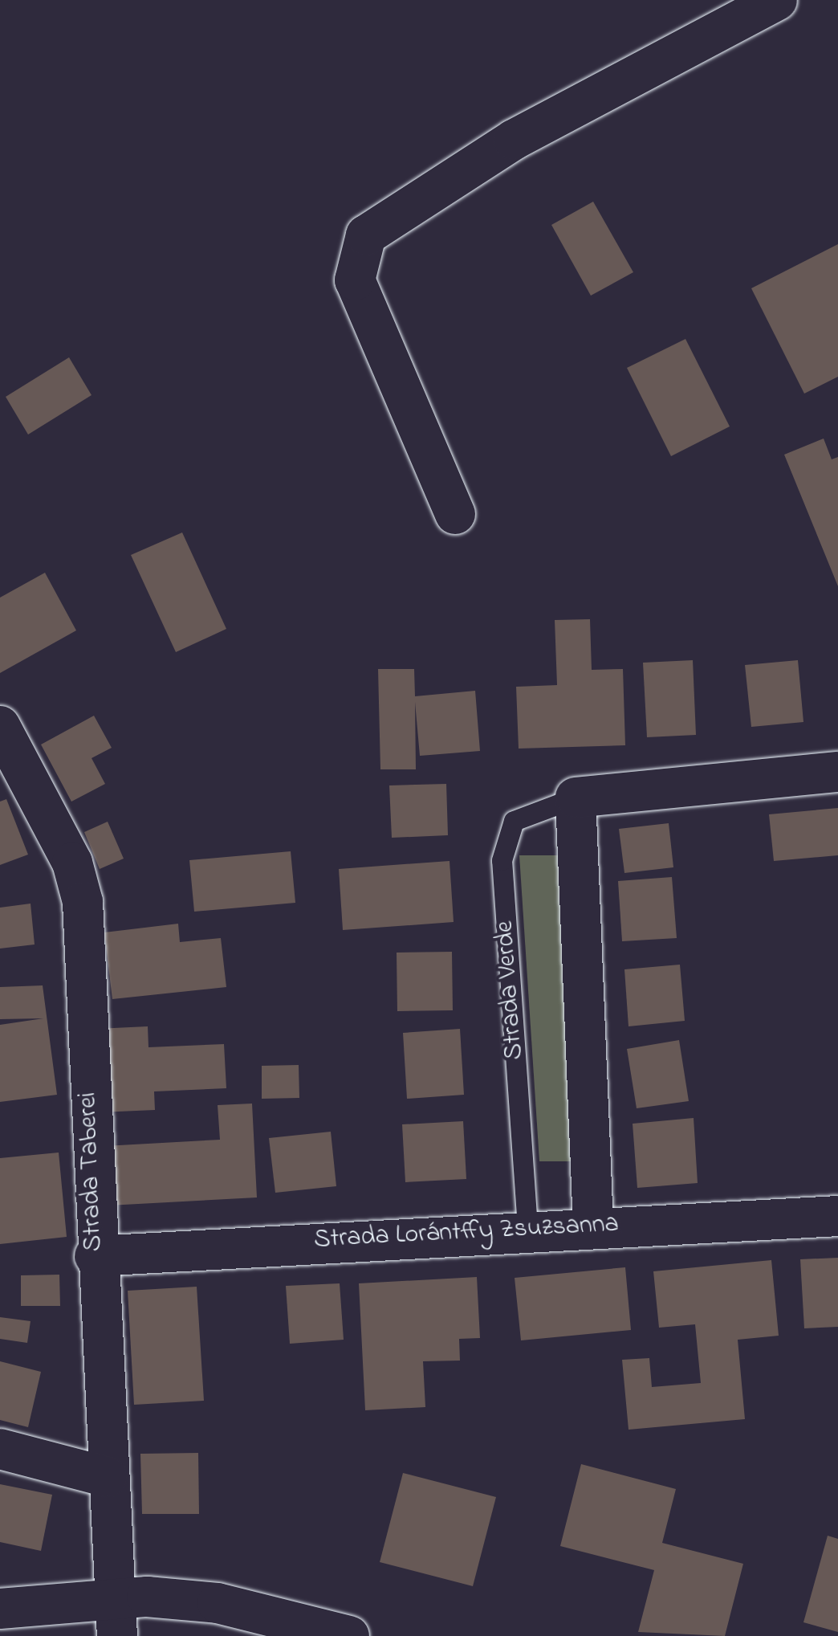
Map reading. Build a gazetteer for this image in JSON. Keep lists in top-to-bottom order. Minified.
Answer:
{"streets":{"street":["Strada Verde","Strada Taberei","Strada Lorántffy Zsuzsanna"]},"crossings":[["Strada Verde","Strada Lorántffy Zsuzsanna"],["Strada Taberei","Strada Lorántffy Zsuzsanna"]]}
